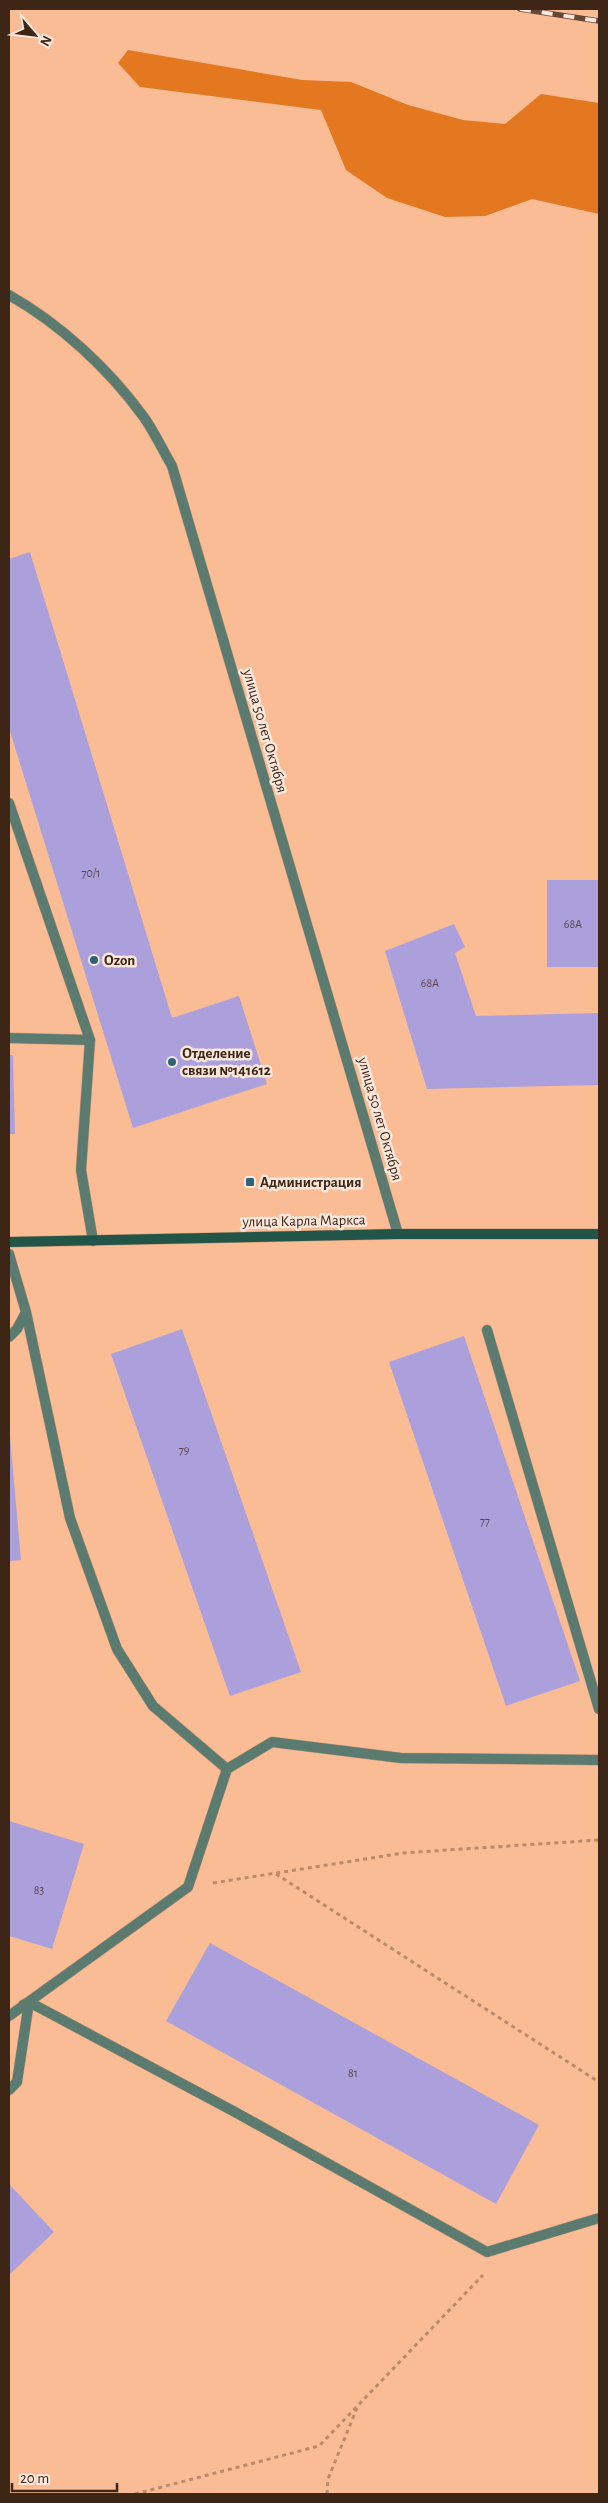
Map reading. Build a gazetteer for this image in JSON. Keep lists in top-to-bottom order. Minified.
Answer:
{"streets":{"street":["улица 50 лет Октября","улица Карла Маркса"]},"crossings":[["улица 50 лет Октября","улица Карла Маркса"]],"places":{"other":["Ozon","Отделение связи №141612"],"transit":["Администрация"]},"house_numbers":["70/1","68А","68А","79","77","83","81"],"scale_bar":"20 m","north":"bottom right"}
